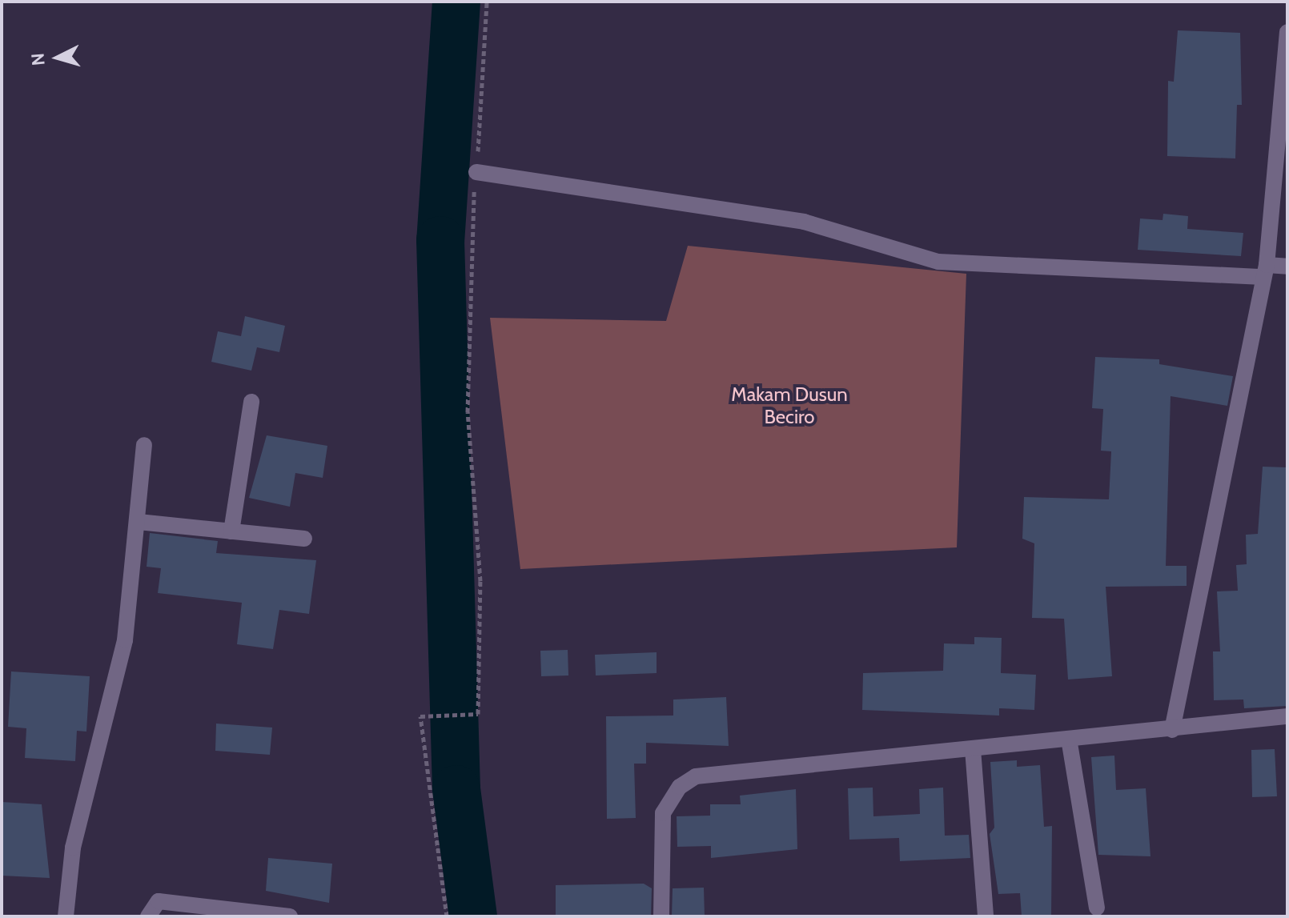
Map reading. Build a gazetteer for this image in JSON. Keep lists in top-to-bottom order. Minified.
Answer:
{"parks":["Makam Dusun Beciro"],"north":"left"}
